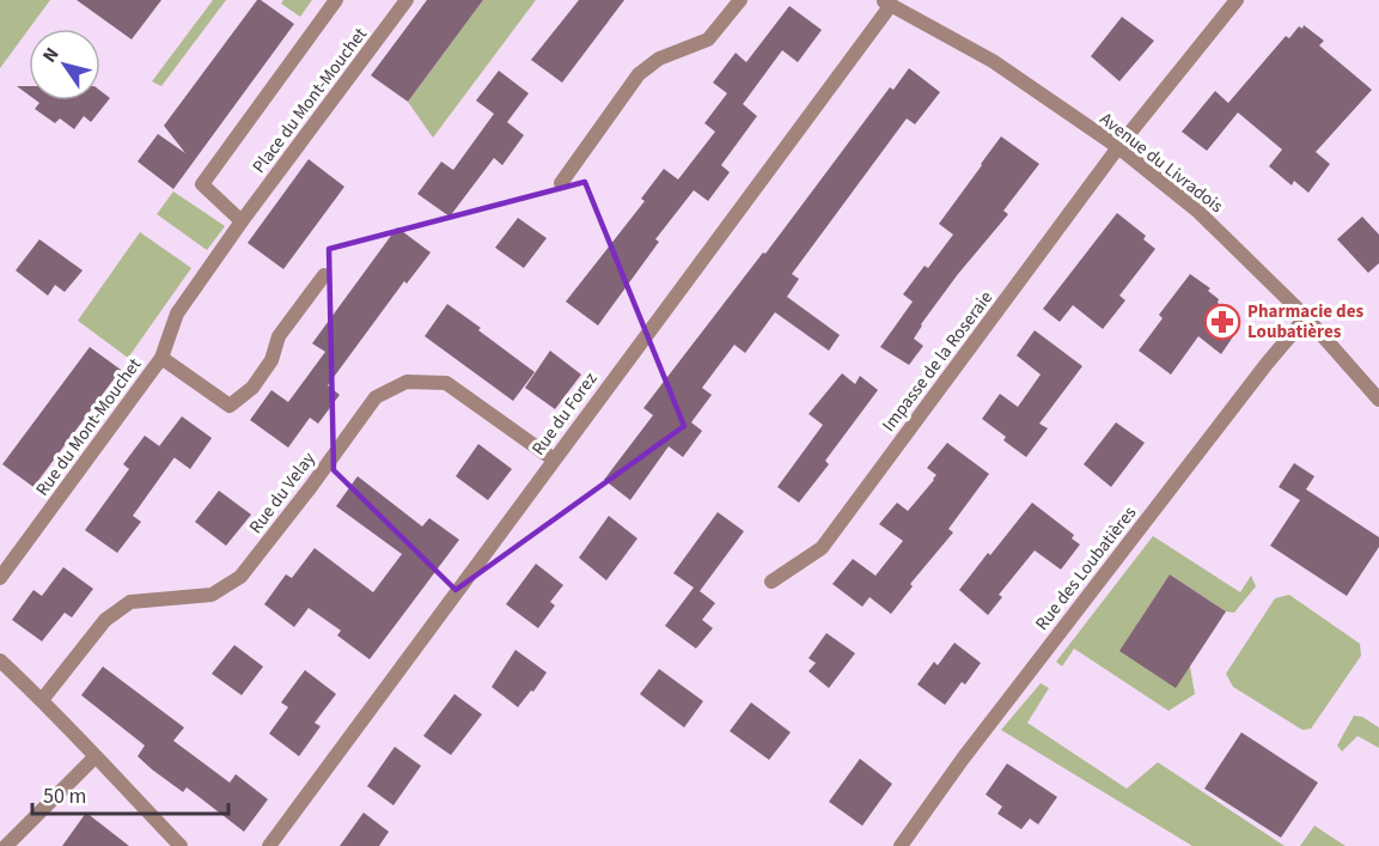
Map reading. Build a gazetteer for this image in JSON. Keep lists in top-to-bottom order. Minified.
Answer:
{"streets":{"street":["Place du Mont-Mouchet","Avenue du Livradois","Impasse de la Roseraie","Rue du Forez","Rue du Mont-Mouchet","Rue du Velay","Rue des Loubatières"]},"crossings":[["Place du Mont-Mouchet","Rue du Mont-Mouchet"],["Avenue du Livradois","Impasse de la Roseraie"],["Avenue du Livradois","Rue du Forez"],["Avenue du Livradois","Rue des Loubatières"],["Rue du Forez","Rue du Velay"]],"places":{"pharmacy":["Pharmacie des Loubatières"]},"scale_bar":"50 m","north":"top left"}
